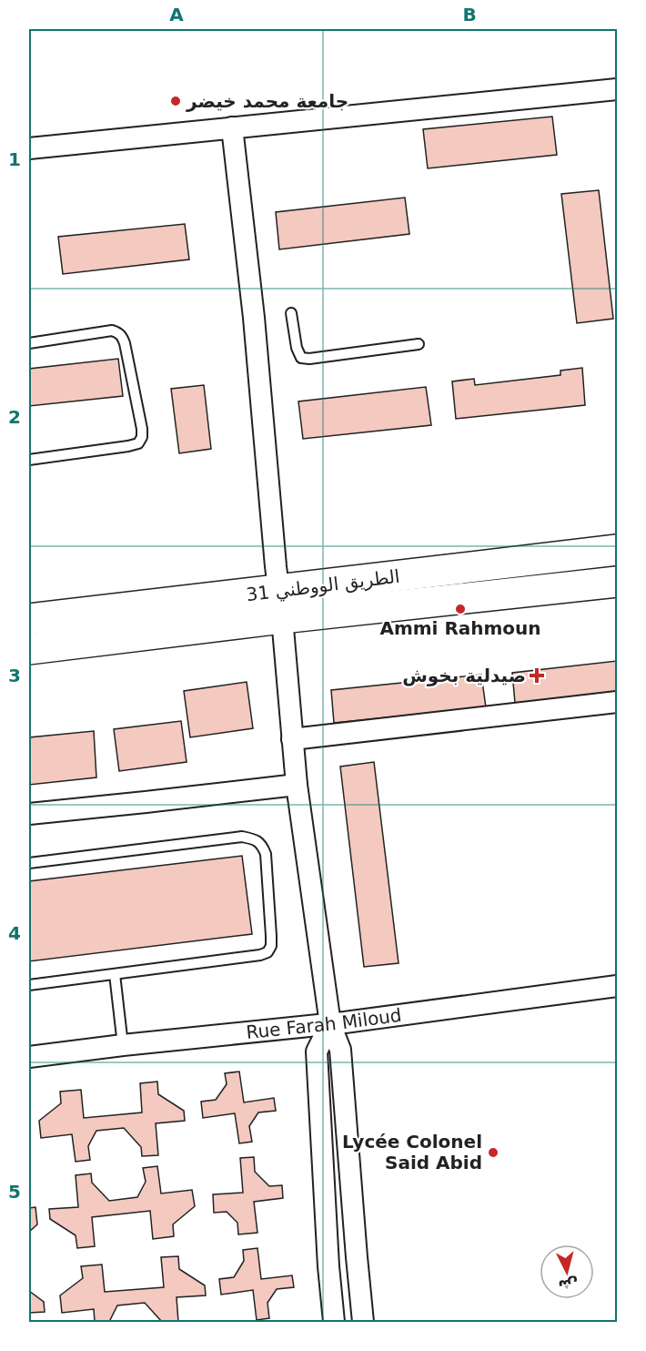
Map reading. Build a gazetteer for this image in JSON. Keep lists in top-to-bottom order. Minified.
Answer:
{"streets":{"main road":["الطريق الووطني 31"],"street":["Rue Farah Miloud"]},"places":{"other":["جامعة محمد خيضر","Ammi Rahmoun","Lycée Colonel Said Abid"],"health":["صيدلية بخوش"]},"north":"bottom","grid":{"columns":["A","B"],"rows":["1","2","3","4","5"]}}
